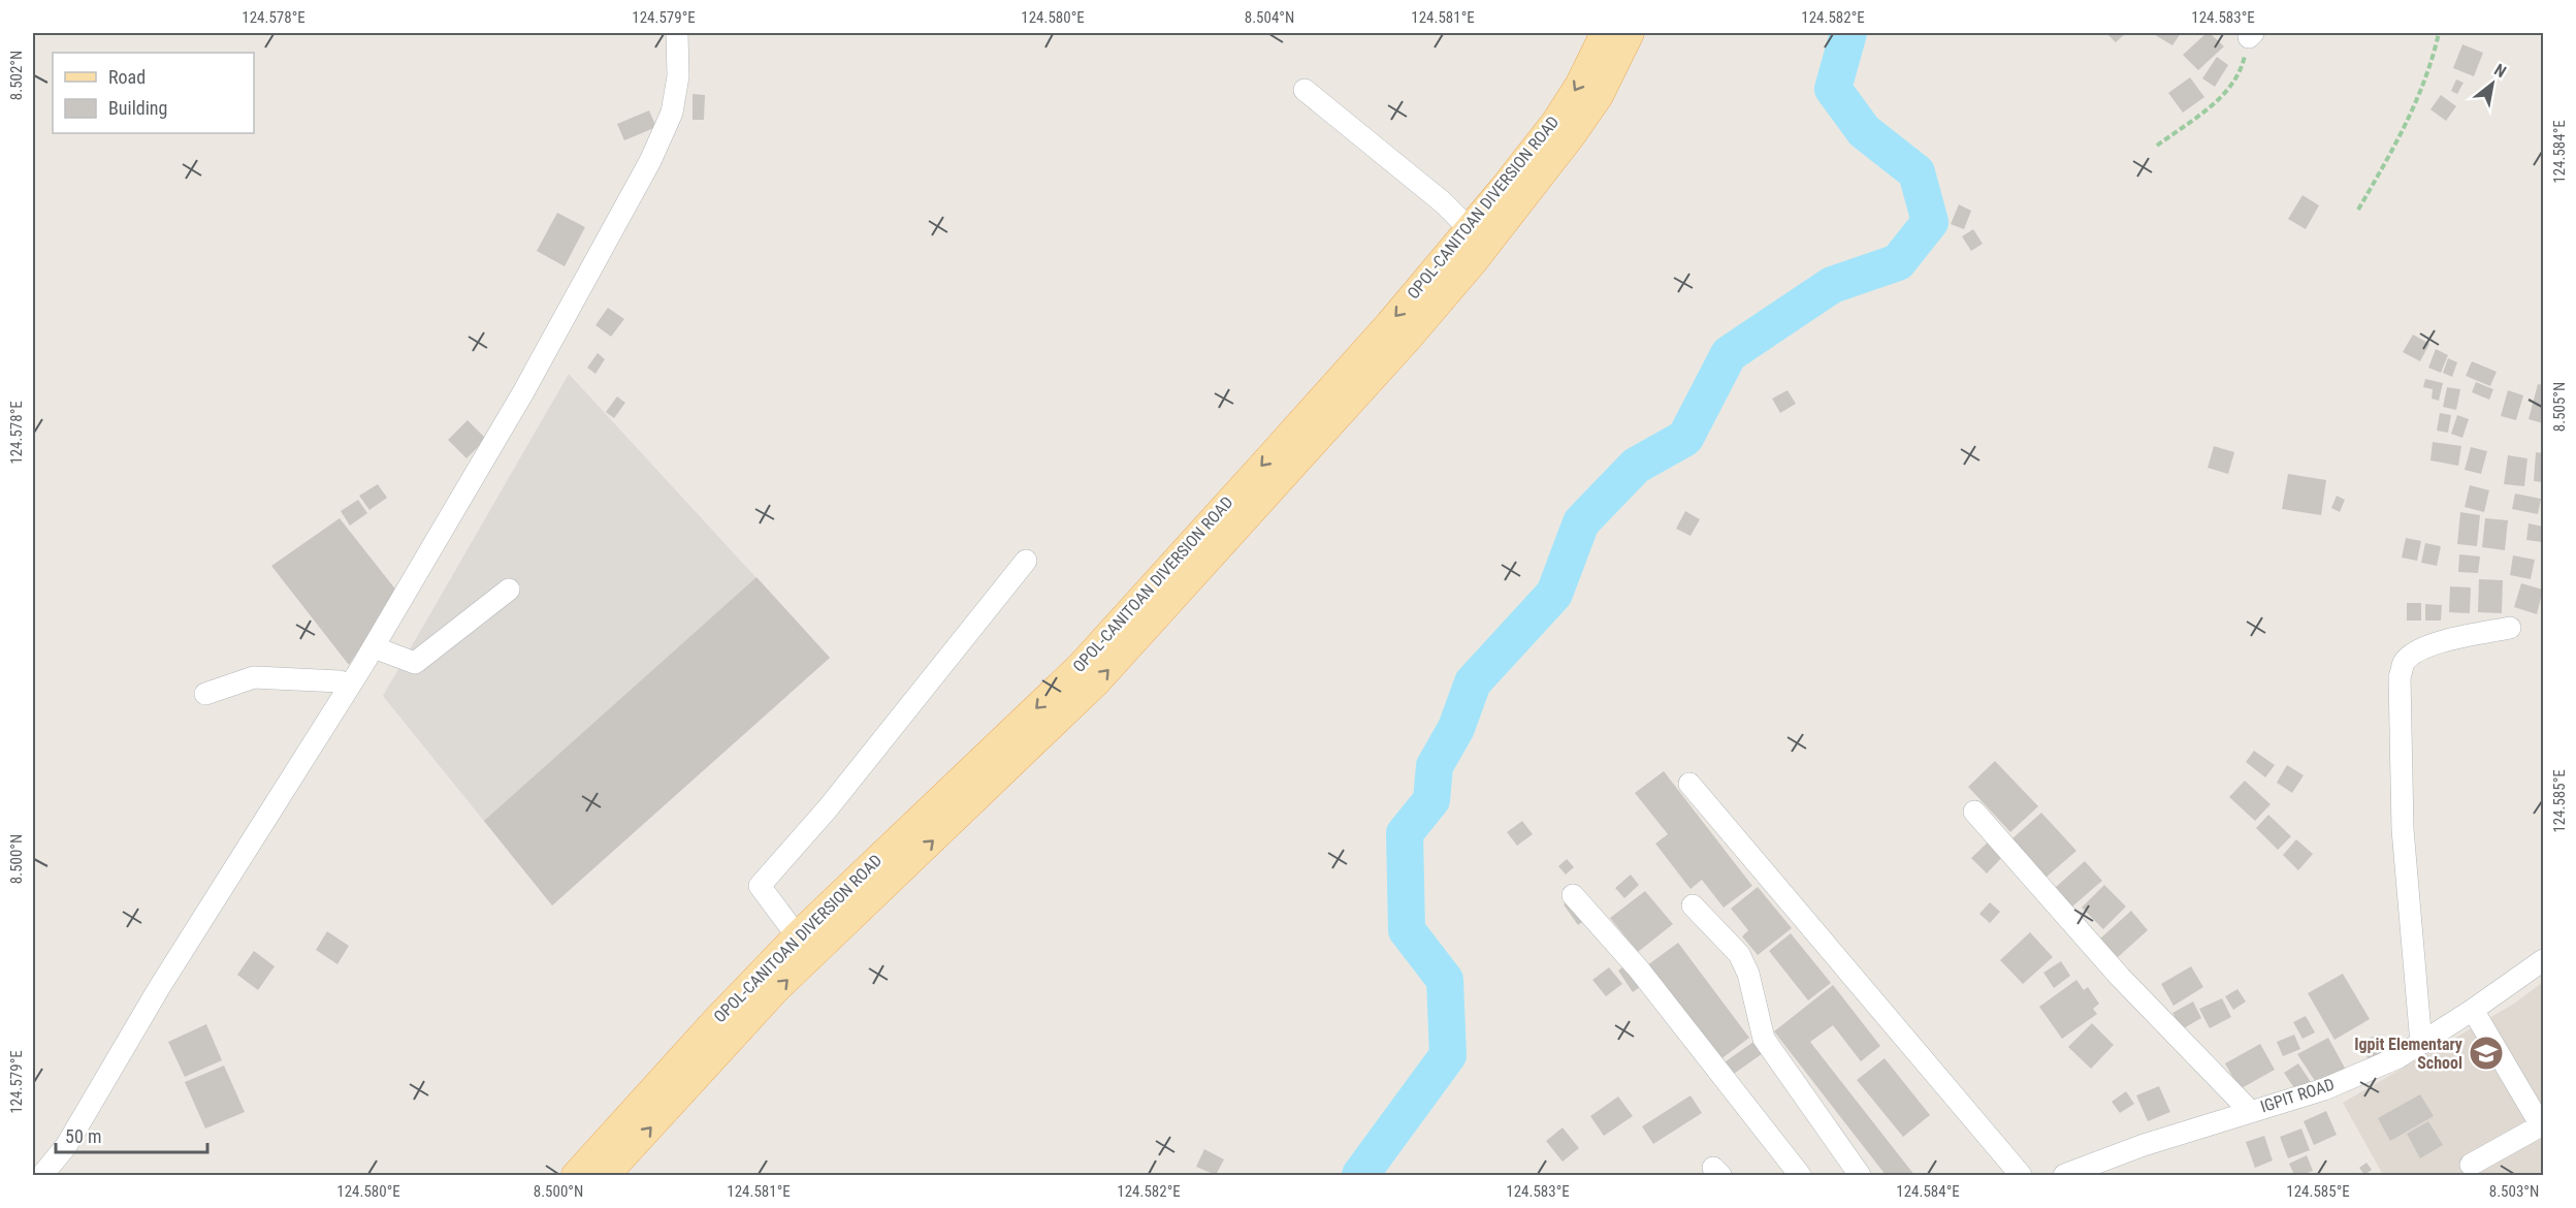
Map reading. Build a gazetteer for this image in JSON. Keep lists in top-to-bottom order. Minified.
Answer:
{"streets":{"main road":["OPOL-CANITOAN DIVERSION ROAD"],"street":["IGPIT ROAD"]},"places":{"school or university":["Igpit Elementary School"]},"legend":["Road","Building"],"scale_bar":"50 m","north":"top right","coordinates":["124.578°E","124.579°E","124.580°E","8.504°N","124.581°E","124.582°E","124.583°E","8.502°N","124.584°E","8.505°N","124.585°E","8.500°N","8.503°N"]}
